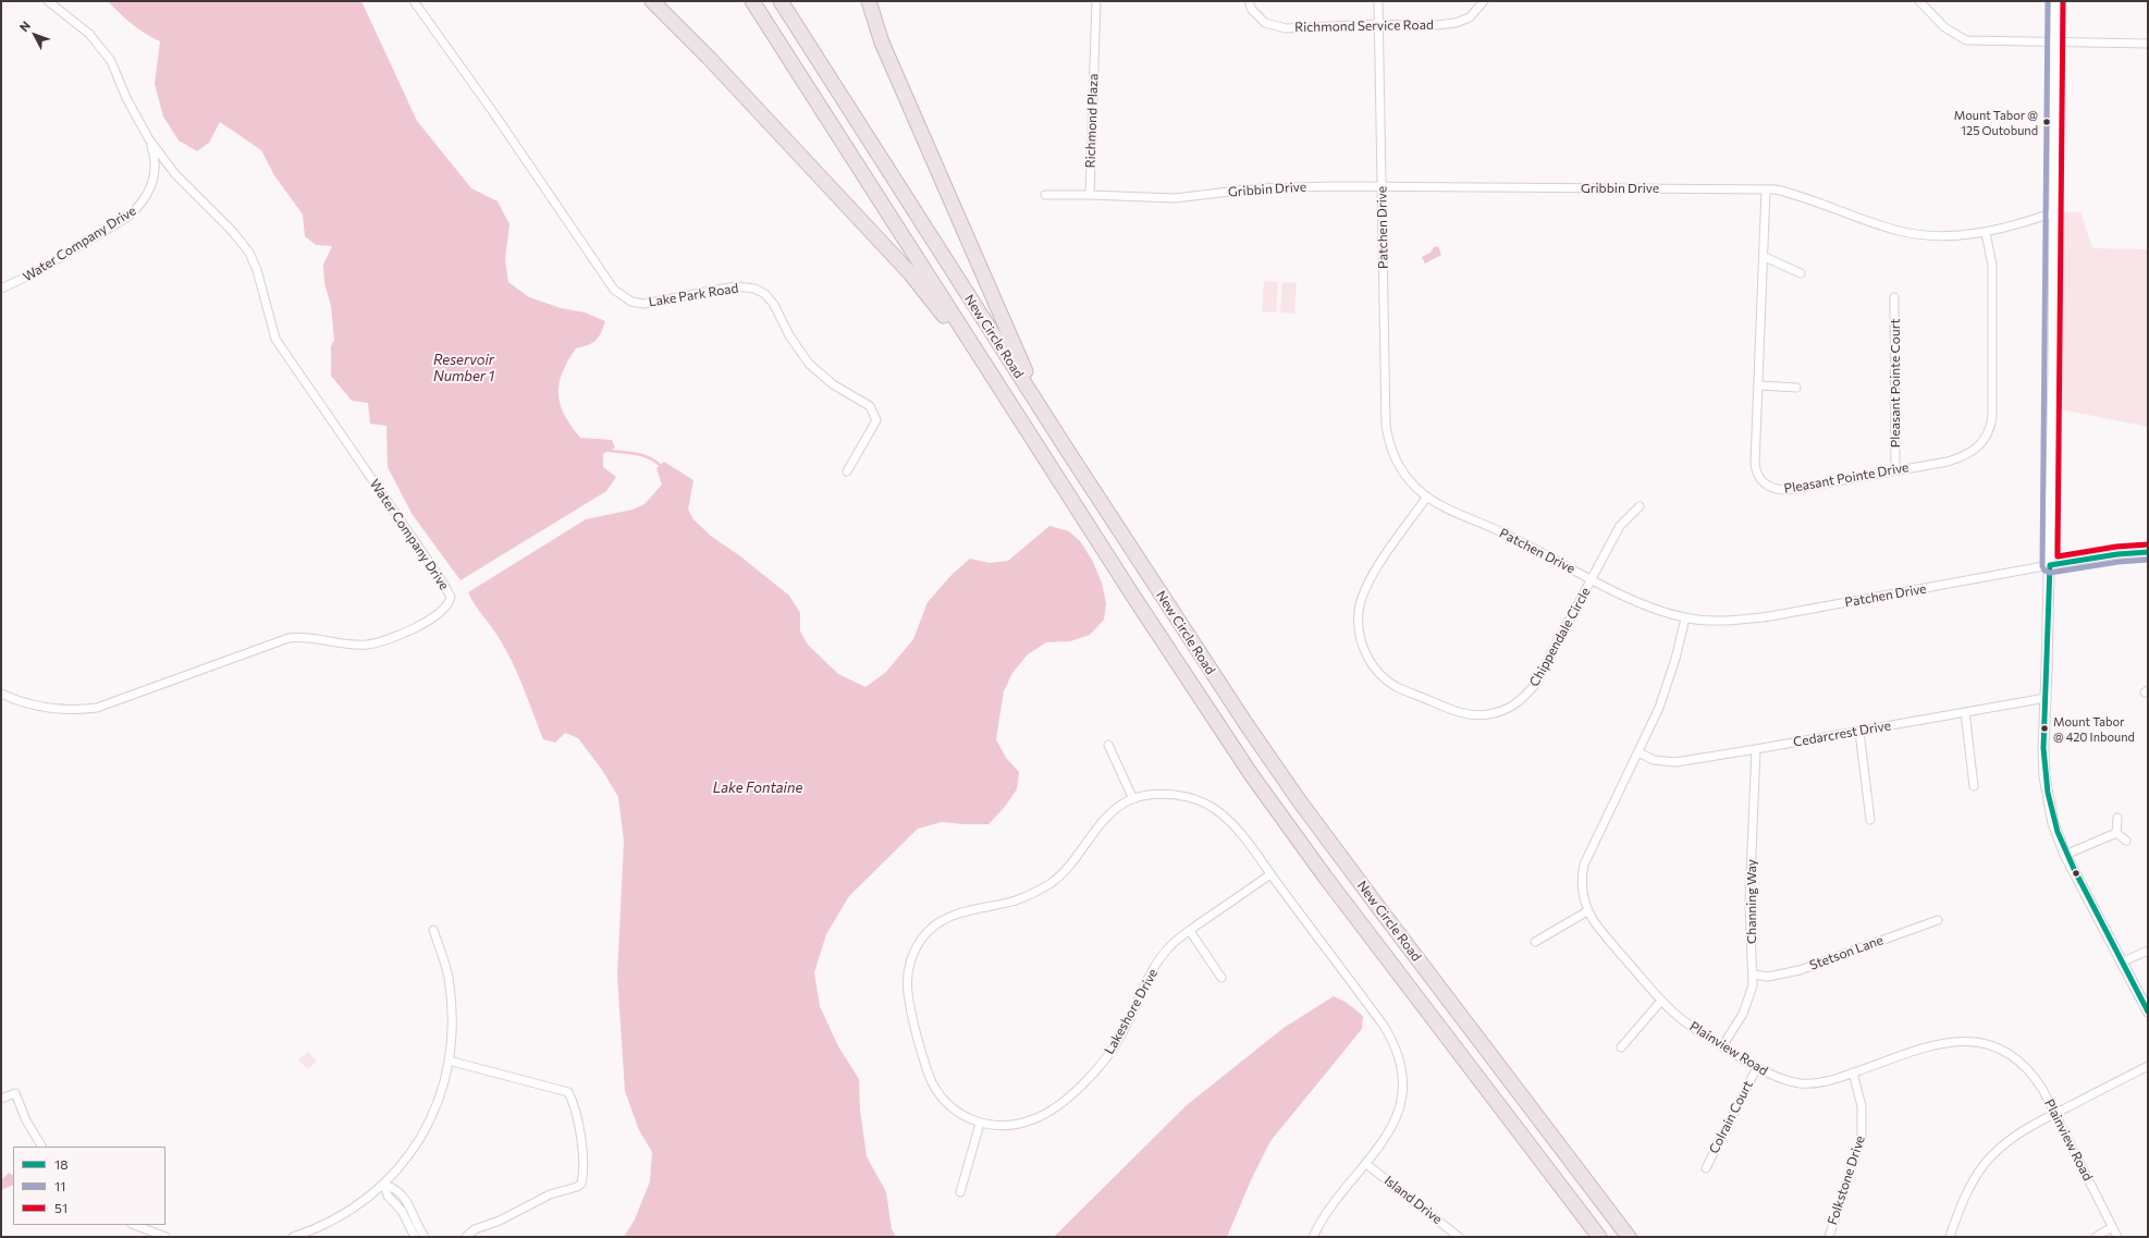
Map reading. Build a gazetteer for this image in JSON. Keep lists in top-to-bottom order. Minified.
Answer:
{"streets":{"highway":["New Circle Road"],"street":["Richmond Service Road","Richmond Plaza","Gribbin Drive","Patchen Drive","Water Company Drive","Lake Park Road","Pleasant Pointe Court","Pleasant Pointe Drive","Chippendale Circle","Cedarcrest Drive","Channing Way","Stetson Lane","Lakeshore Drive","Plainview Road","Colrain Court","Folkstone Drive","Island Drive"]},"crossings":[["Richmond Service Road","Patchen Drive"],["Richmond Plaza","Gribbin Drive"],["Gribbin Drive","Patchen Drive"],["Gribbin Drive","Pleasant Pointe Drive"],["Patchen Drive","Chippendale Circle"],["Patchen Drive","Plainview Road"],["Pleasant Pointe Court","Pleasant Pointe Drive"],["Cedarcrest Drive","Channing Way"],["Cedarcrest Drive","Plainview Road"],["Channing Way","Stetson Lane"],["Channing Way","Plainview Road"],["Lakeshore Drive","Island Drive"],["Plainview Road","Colrain Court"],["Plainview Road","Folkstone Drive"]],"water":["Reservoir Number 1","Lake Fontaine"],"places":["Mount Tabor @ 125 Outobund","Mount Tabor @ 420 Inbound"],"lines":["transit line 11","transit line 51","transit line 18"],"legend":["18","11","51"],"north":"top left"}
